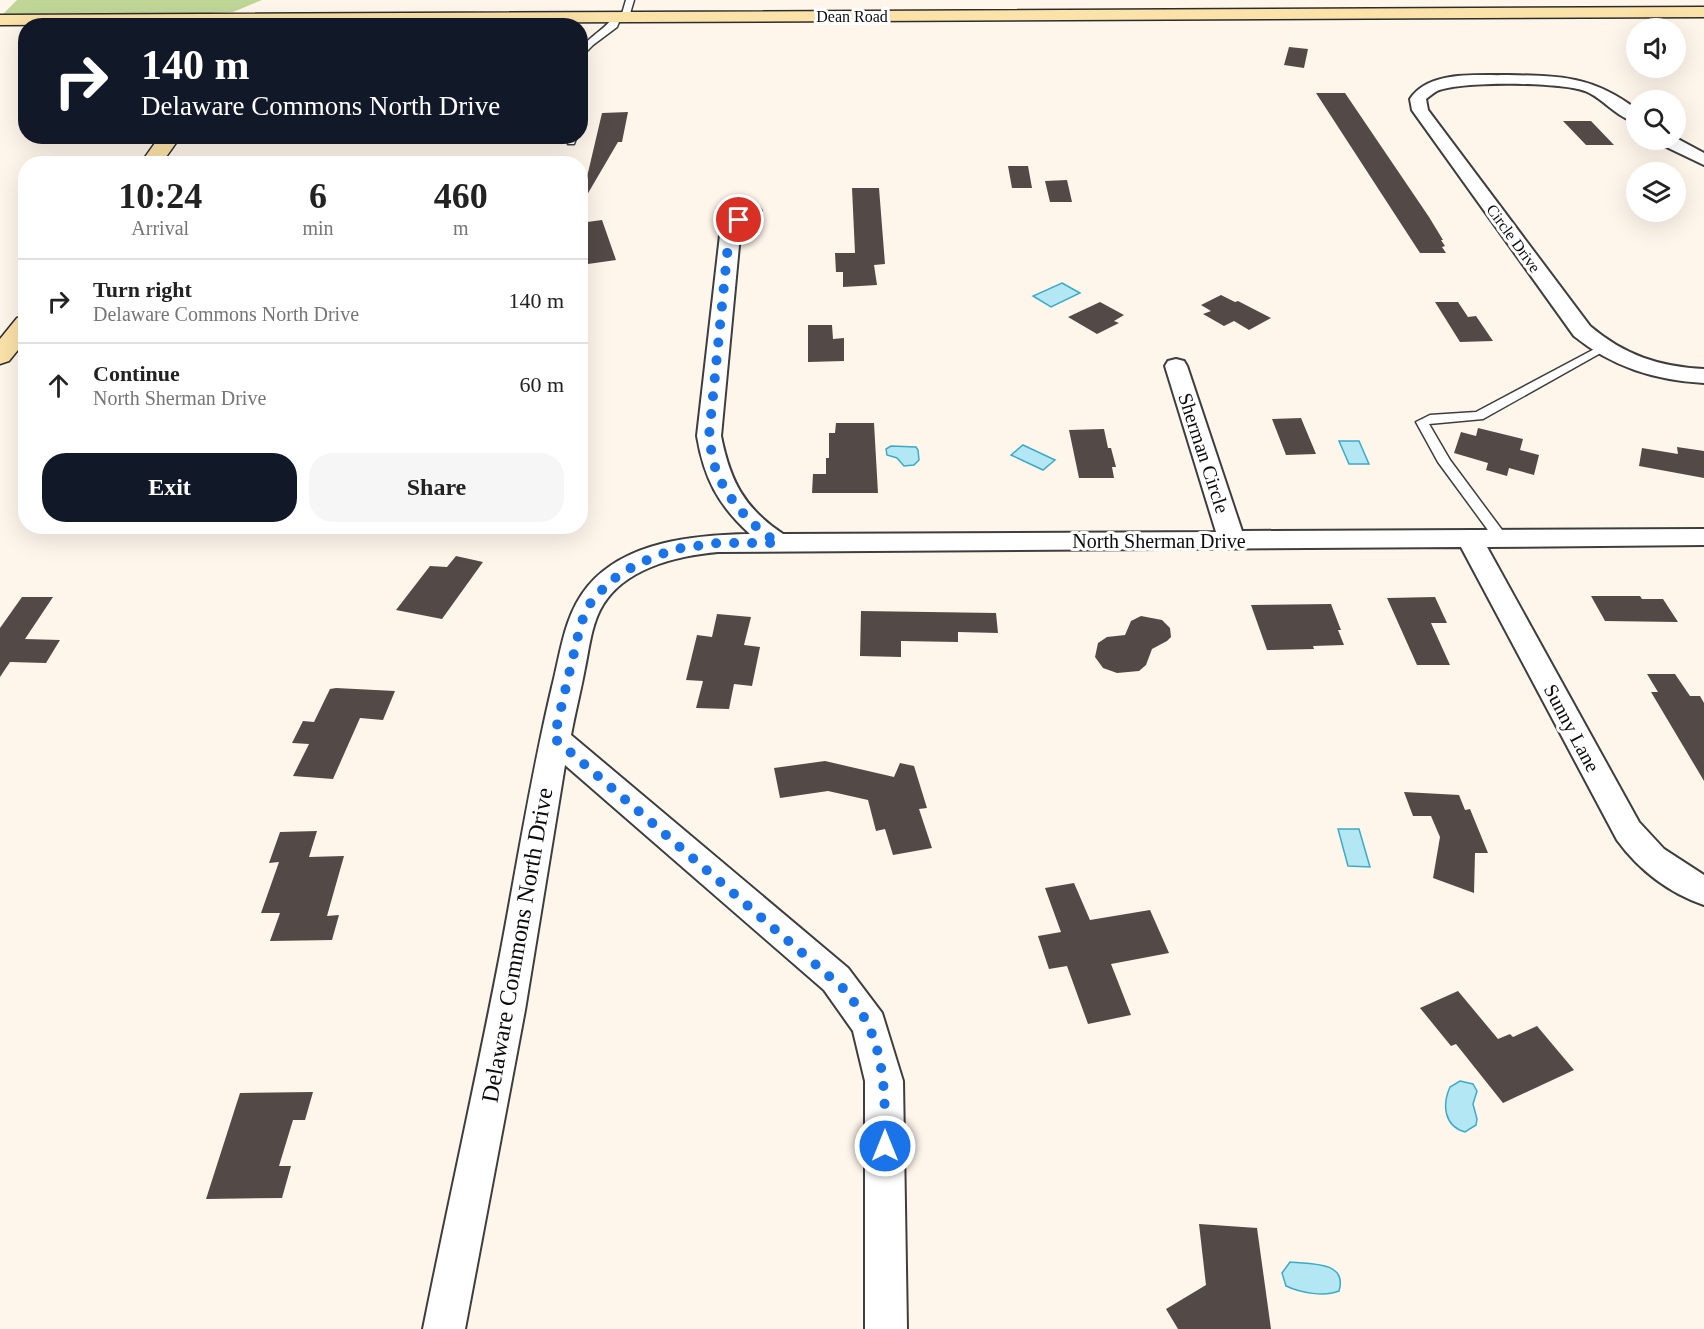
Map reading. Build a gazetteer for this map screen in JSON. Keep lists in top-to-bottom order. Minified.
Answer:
{"streets":{"street":["Dean Road","Circle Drive","Sherman Circle","North Sherman Drive","Sunny Lane","Delaware Commons North Drive"]},"crossings":[["Sherman Circle","North Sherman Drive"],["North Sherman Drive","Sunny Lane"],["North Sherman Drive","Delaware Commons North Drive"]],"page":{"turn":["140 m","Delaware Commons North Drive"],"eta":["10:24","Arrival","6","min","460","m"],"list":[{"name":"Turn right","note":"Delaware Commons North Drive","value":"140 m"},{"name":"Continue","note":"North Sherman Drive","value":"60 m"}],"buttons":["Exit","Share"]}}
